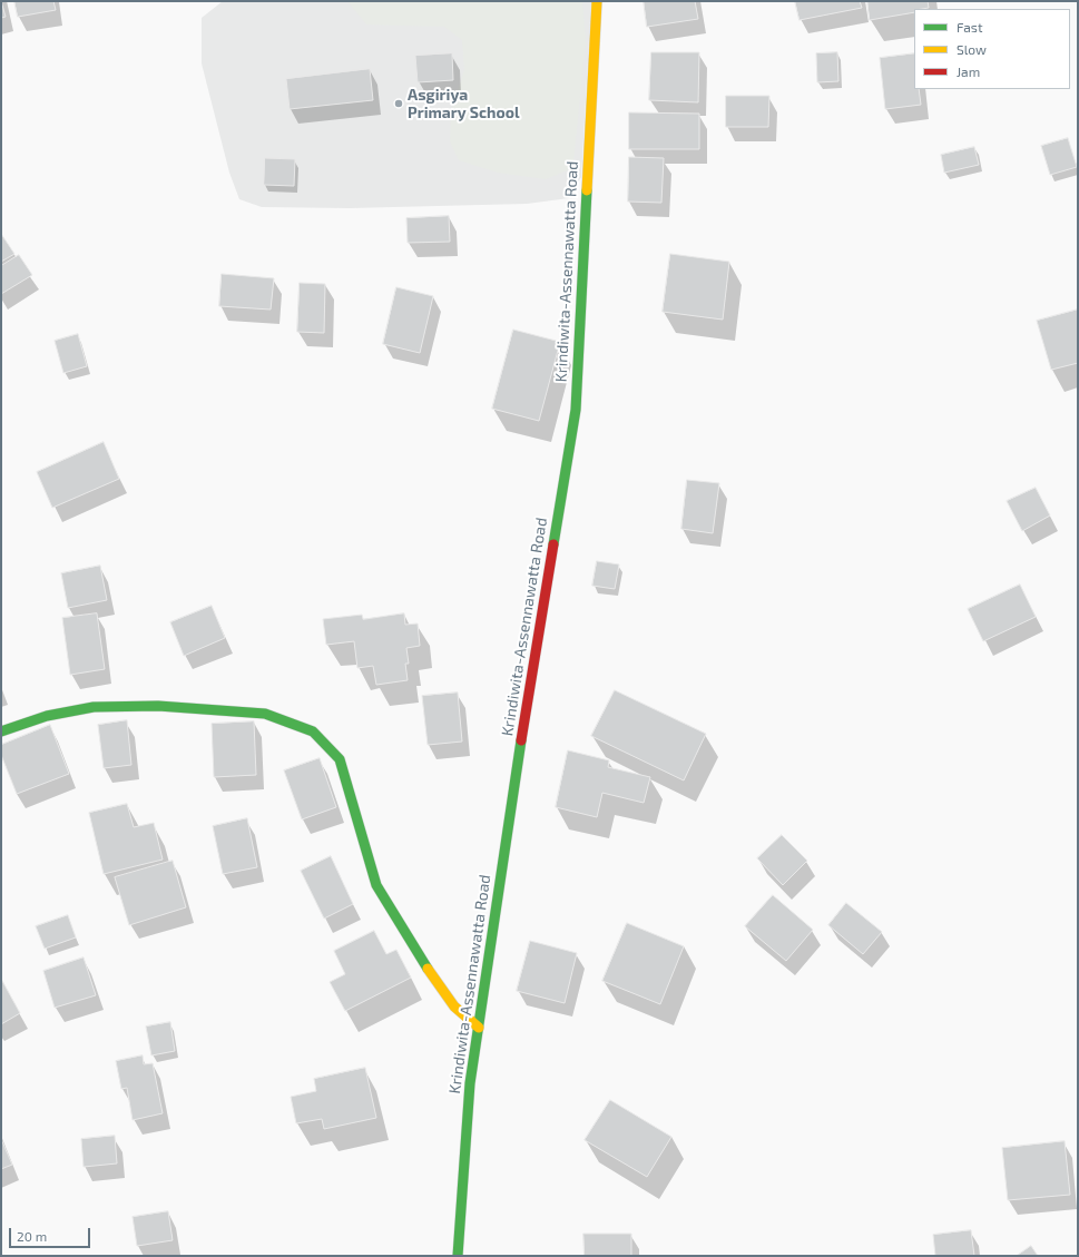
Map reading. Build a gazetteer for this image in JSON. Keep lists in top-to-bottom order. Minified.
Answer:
{"streets":{"main road":["Krindiwita-Assennawatta Road"]},"places":["Asgiriya Primary School"],"legend":["Fast","Slow","Jam"],"scale_bar":"20 m"}
